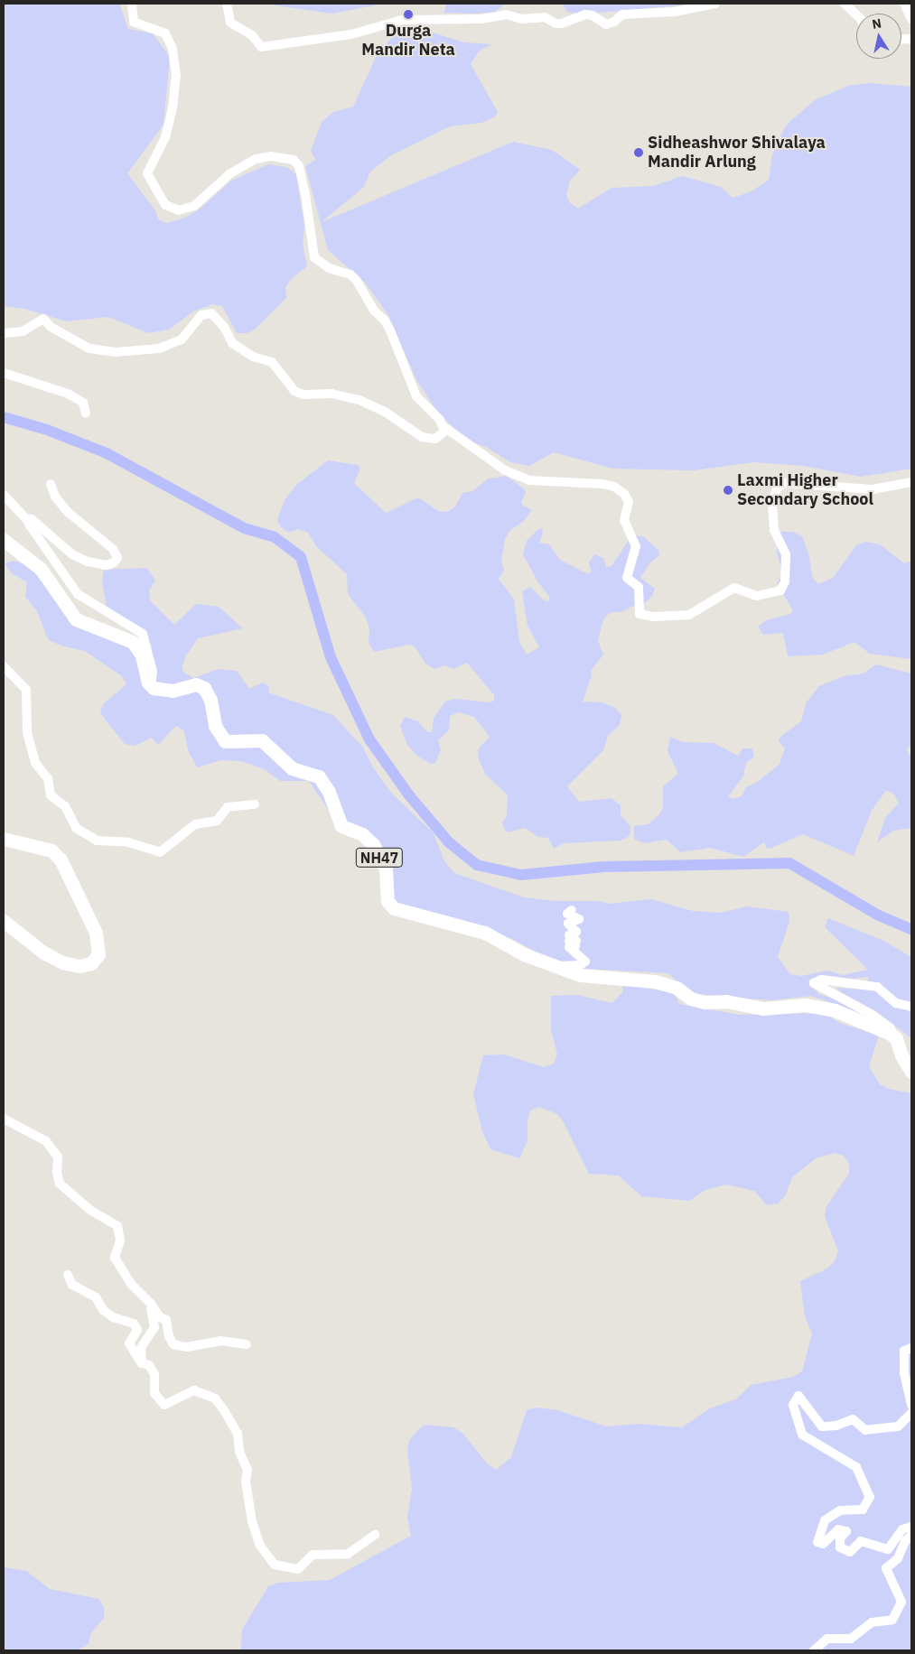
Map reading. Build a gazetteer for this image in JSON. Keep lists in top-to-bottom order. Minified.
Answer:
{"streets":{"highway":["NH47"]},"places":["Durga Mandir Neta","Sidheashwor Shivalaya Mandir Arlung","Laxmi Higher Secondary School"],"north":"top"}
